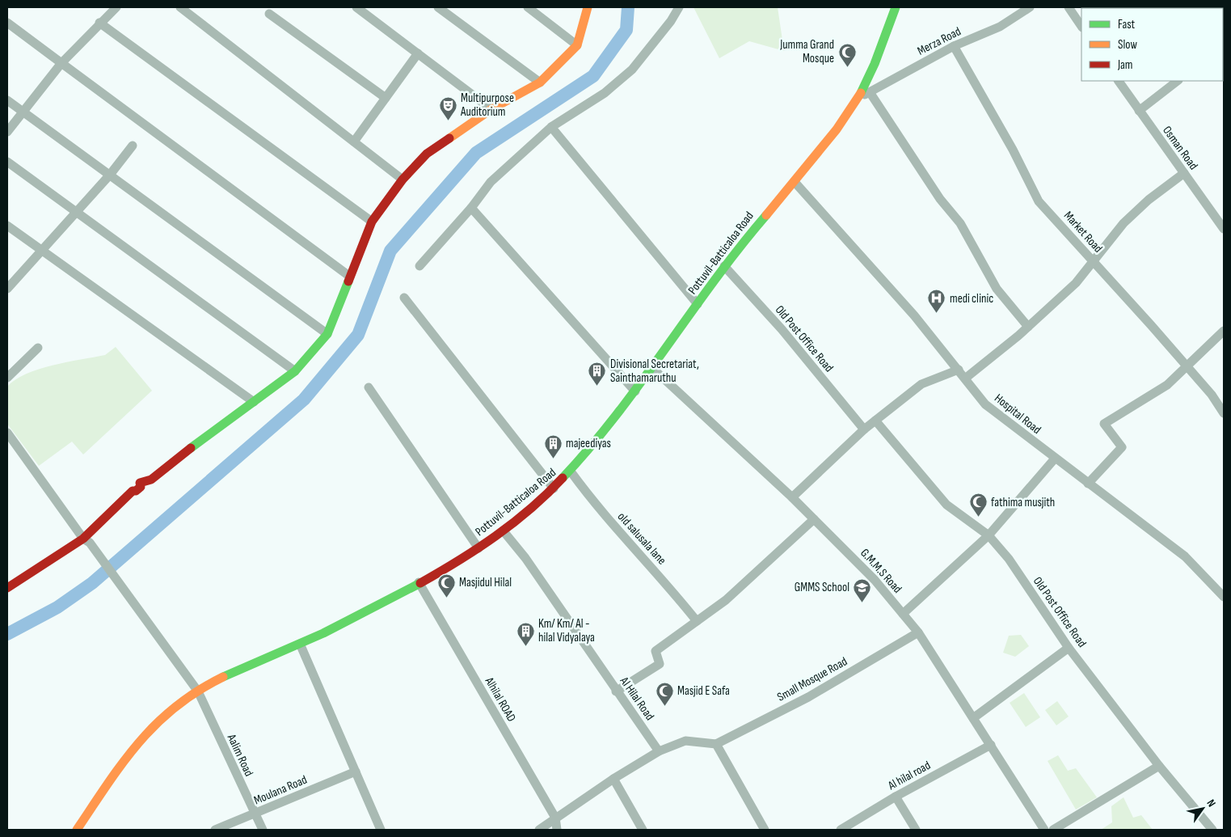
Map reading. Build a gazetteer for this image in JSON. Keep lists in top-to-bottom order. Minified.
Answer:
{"streets":{"main road":["Pottuvil-Batticaloa Road"],"street":["Merza Road","Osman Road","Market Road","Old Post Office Road","Hospital Road","old salusala lane","G.M.M.S Road","Small Mosque Road","Al Hilal Road","Alhilal ROAD","Aalim Road","Al hilal road","Moulana Road"]},"crossings":[["Merza Road","Market Road"],["Merza Road","Pottuvil-Batticaloa Road"],["Pottuvil-Batticaloa Road","Old Post Office Road"],["Pottuvil-Batticaloa Road","Hospital Road"],["Pottuvil-Batticaloa Road","old salusala lane"],["Pottuvil-Batticaloa Road","G.M.M.S Road"],["Pottuvil-Batticaloa Road","Al Hilal Road"],["Pottuvil-Batticaloa Road","Alhilal ROAD"],["Pottuvil-Batticaloa Road","Aalim Road"],["G.M.M.S Road","Small Mosque Road"],["G.M.M.S Road","Al hilal road"],["Aalim Road","Moulana Road"]],"places":{"mosque":["Jumma Grand Mosque","fathima musjith","Masjidul Hilal","Masjid E Safa"],"theatre":["Multipurpose Auditorium"],"hospital":["medi clinic"],"building":["Divisional Secretariat, Sainthamaruthu","majeediyas","Km/ Km/ Al - hilal Vidyalaya"],"school or university":["GMMS School"]},"legend":["Fast","Slow","Jam"],"north":"top right"}
